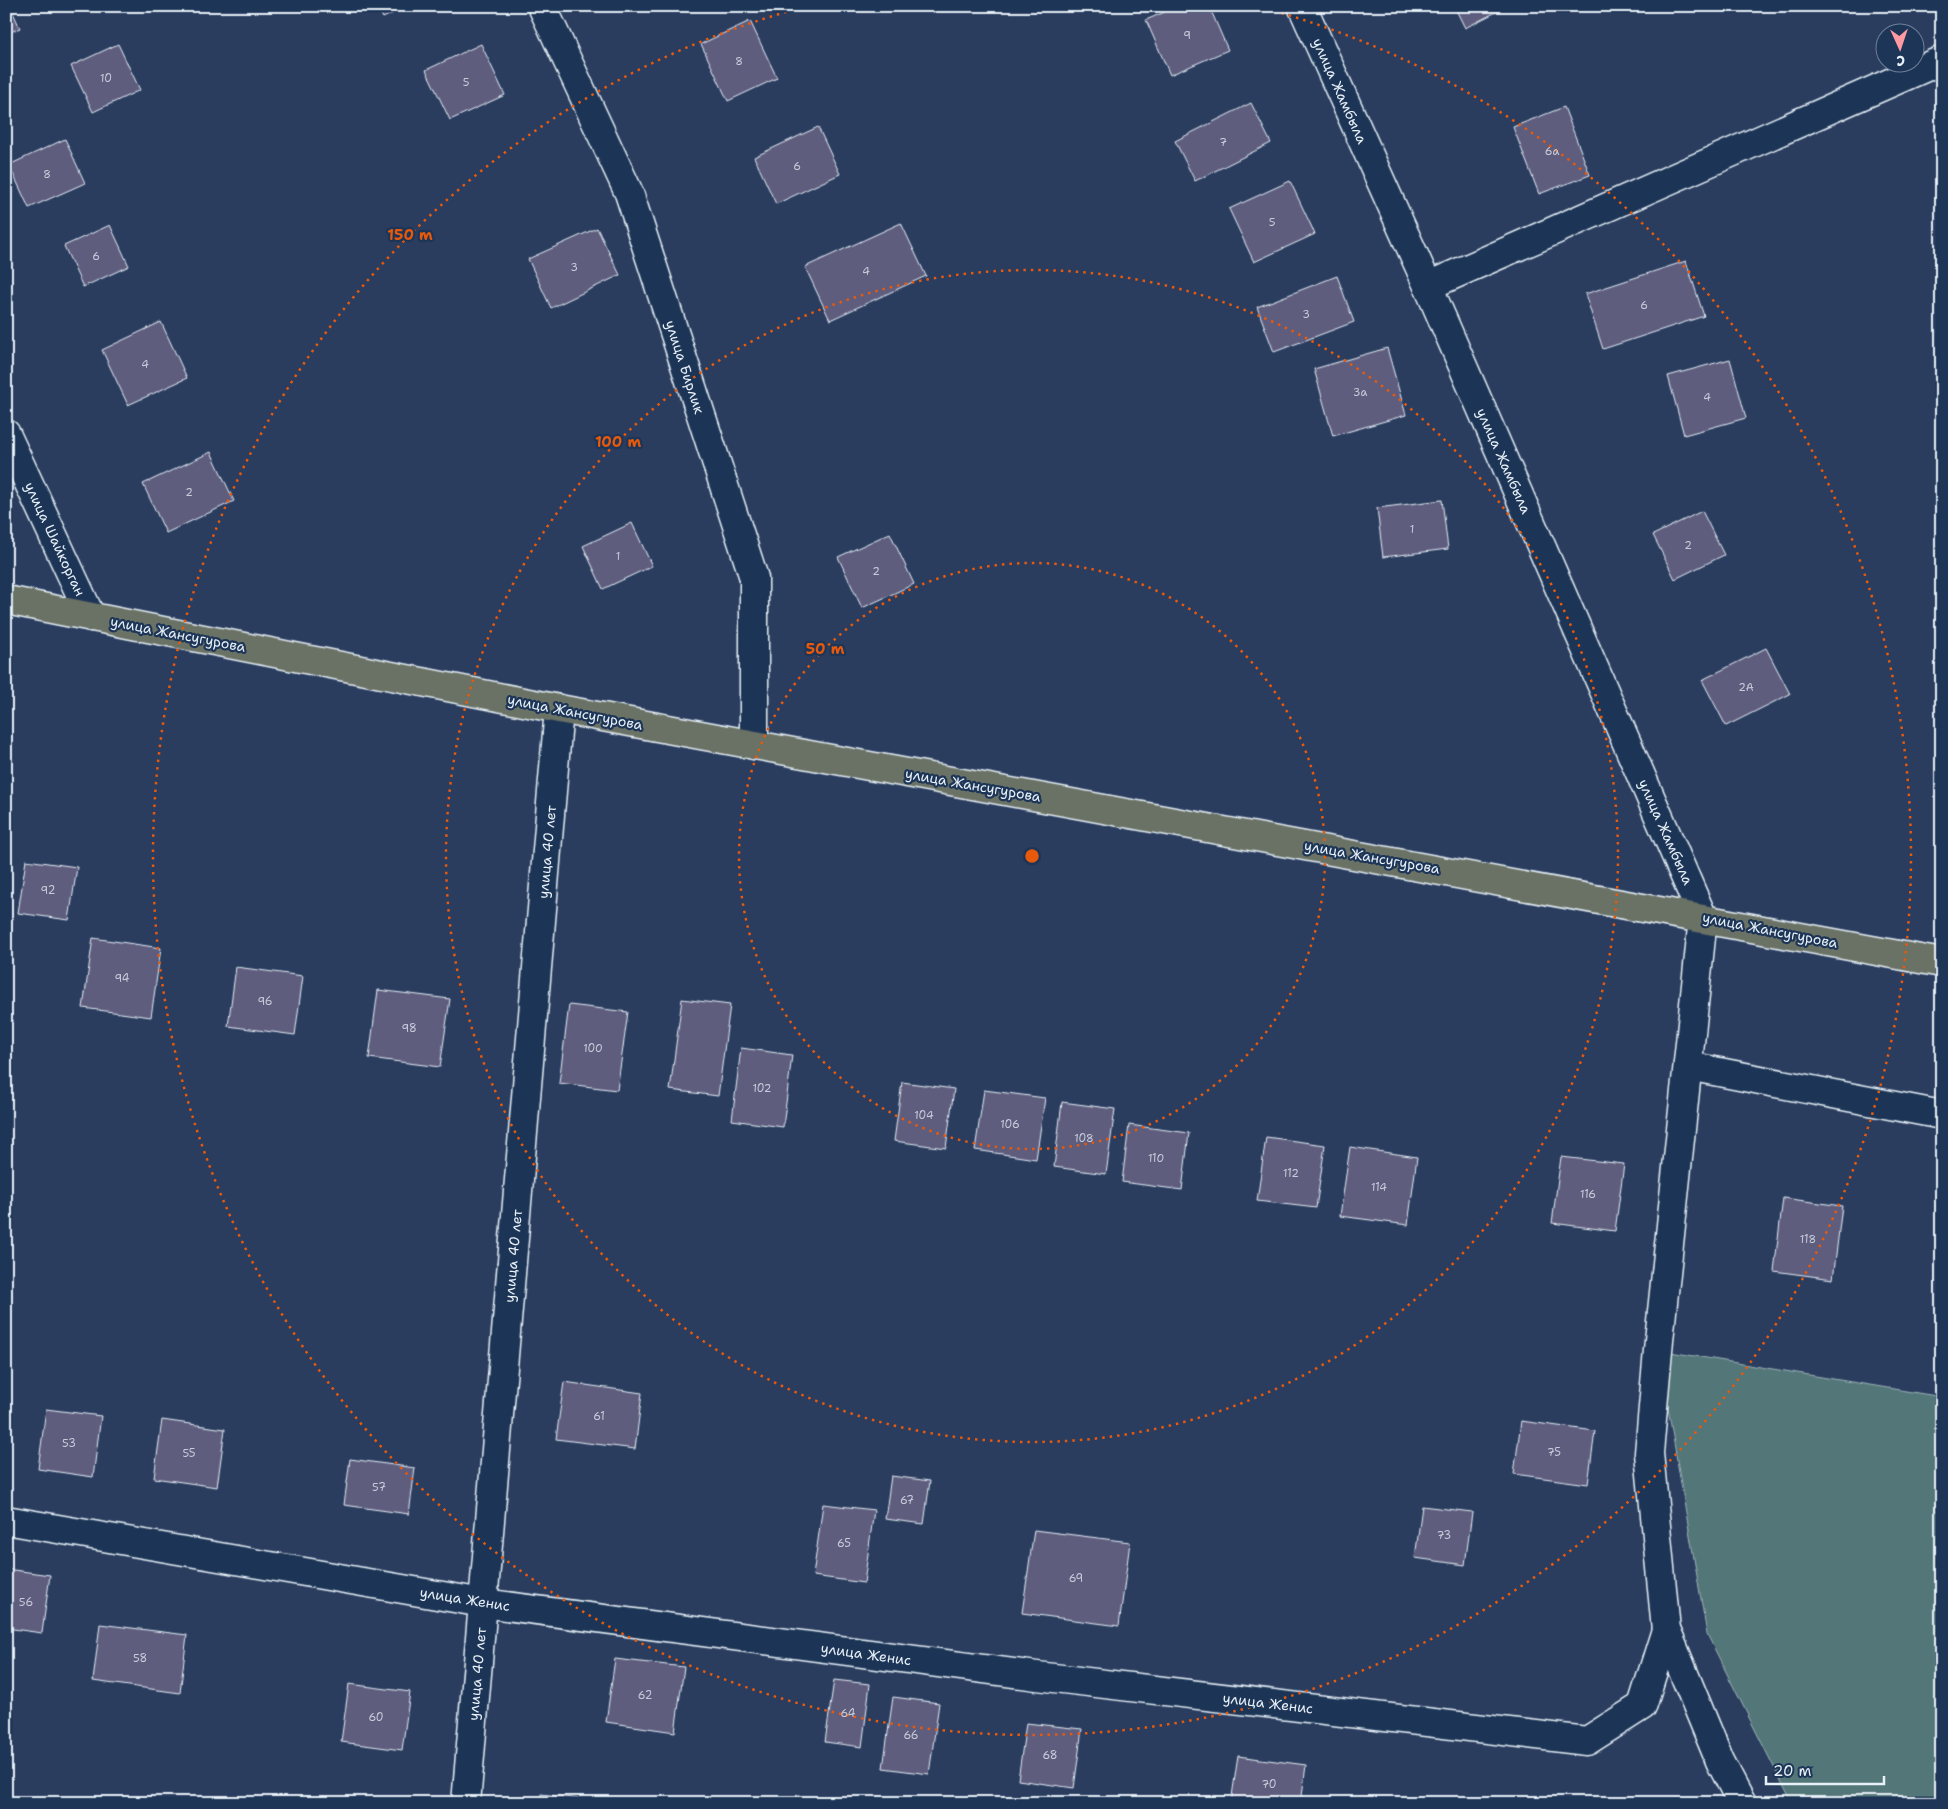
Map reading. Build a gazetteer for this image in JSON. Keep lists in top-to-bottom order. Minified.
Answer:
{"streets":{"main road":["улица Жансугурова"],"street":["улица Жамбыла","улица Бирлик","улица Шайкорган","улица 40 лет","улица Женис"]},"crossings":[["улица Жамбыла","улица Жансугурова"],["улица Бирлик","улица Жансугурова"],["улица Шайкорган","улица Жансугурова"],["улица Жансугурова","улица 40 лет"],["улица 40 лет","улица Женис"]],"house_numbers":["9","8","10","5","7","6а","6","8","5","6","3","4","6","3","4","3а","4","2","1","2","1","2","2А","92","94","96","98","100","102","104","106","108","110","112","114","116","118","61","53","75","55","57","67","73","65","69","56","58","62","64","60","66","68","70"],"scale_bar":"20 m","north":"bottom","rings":["150 m","100 m","50 m"]}
